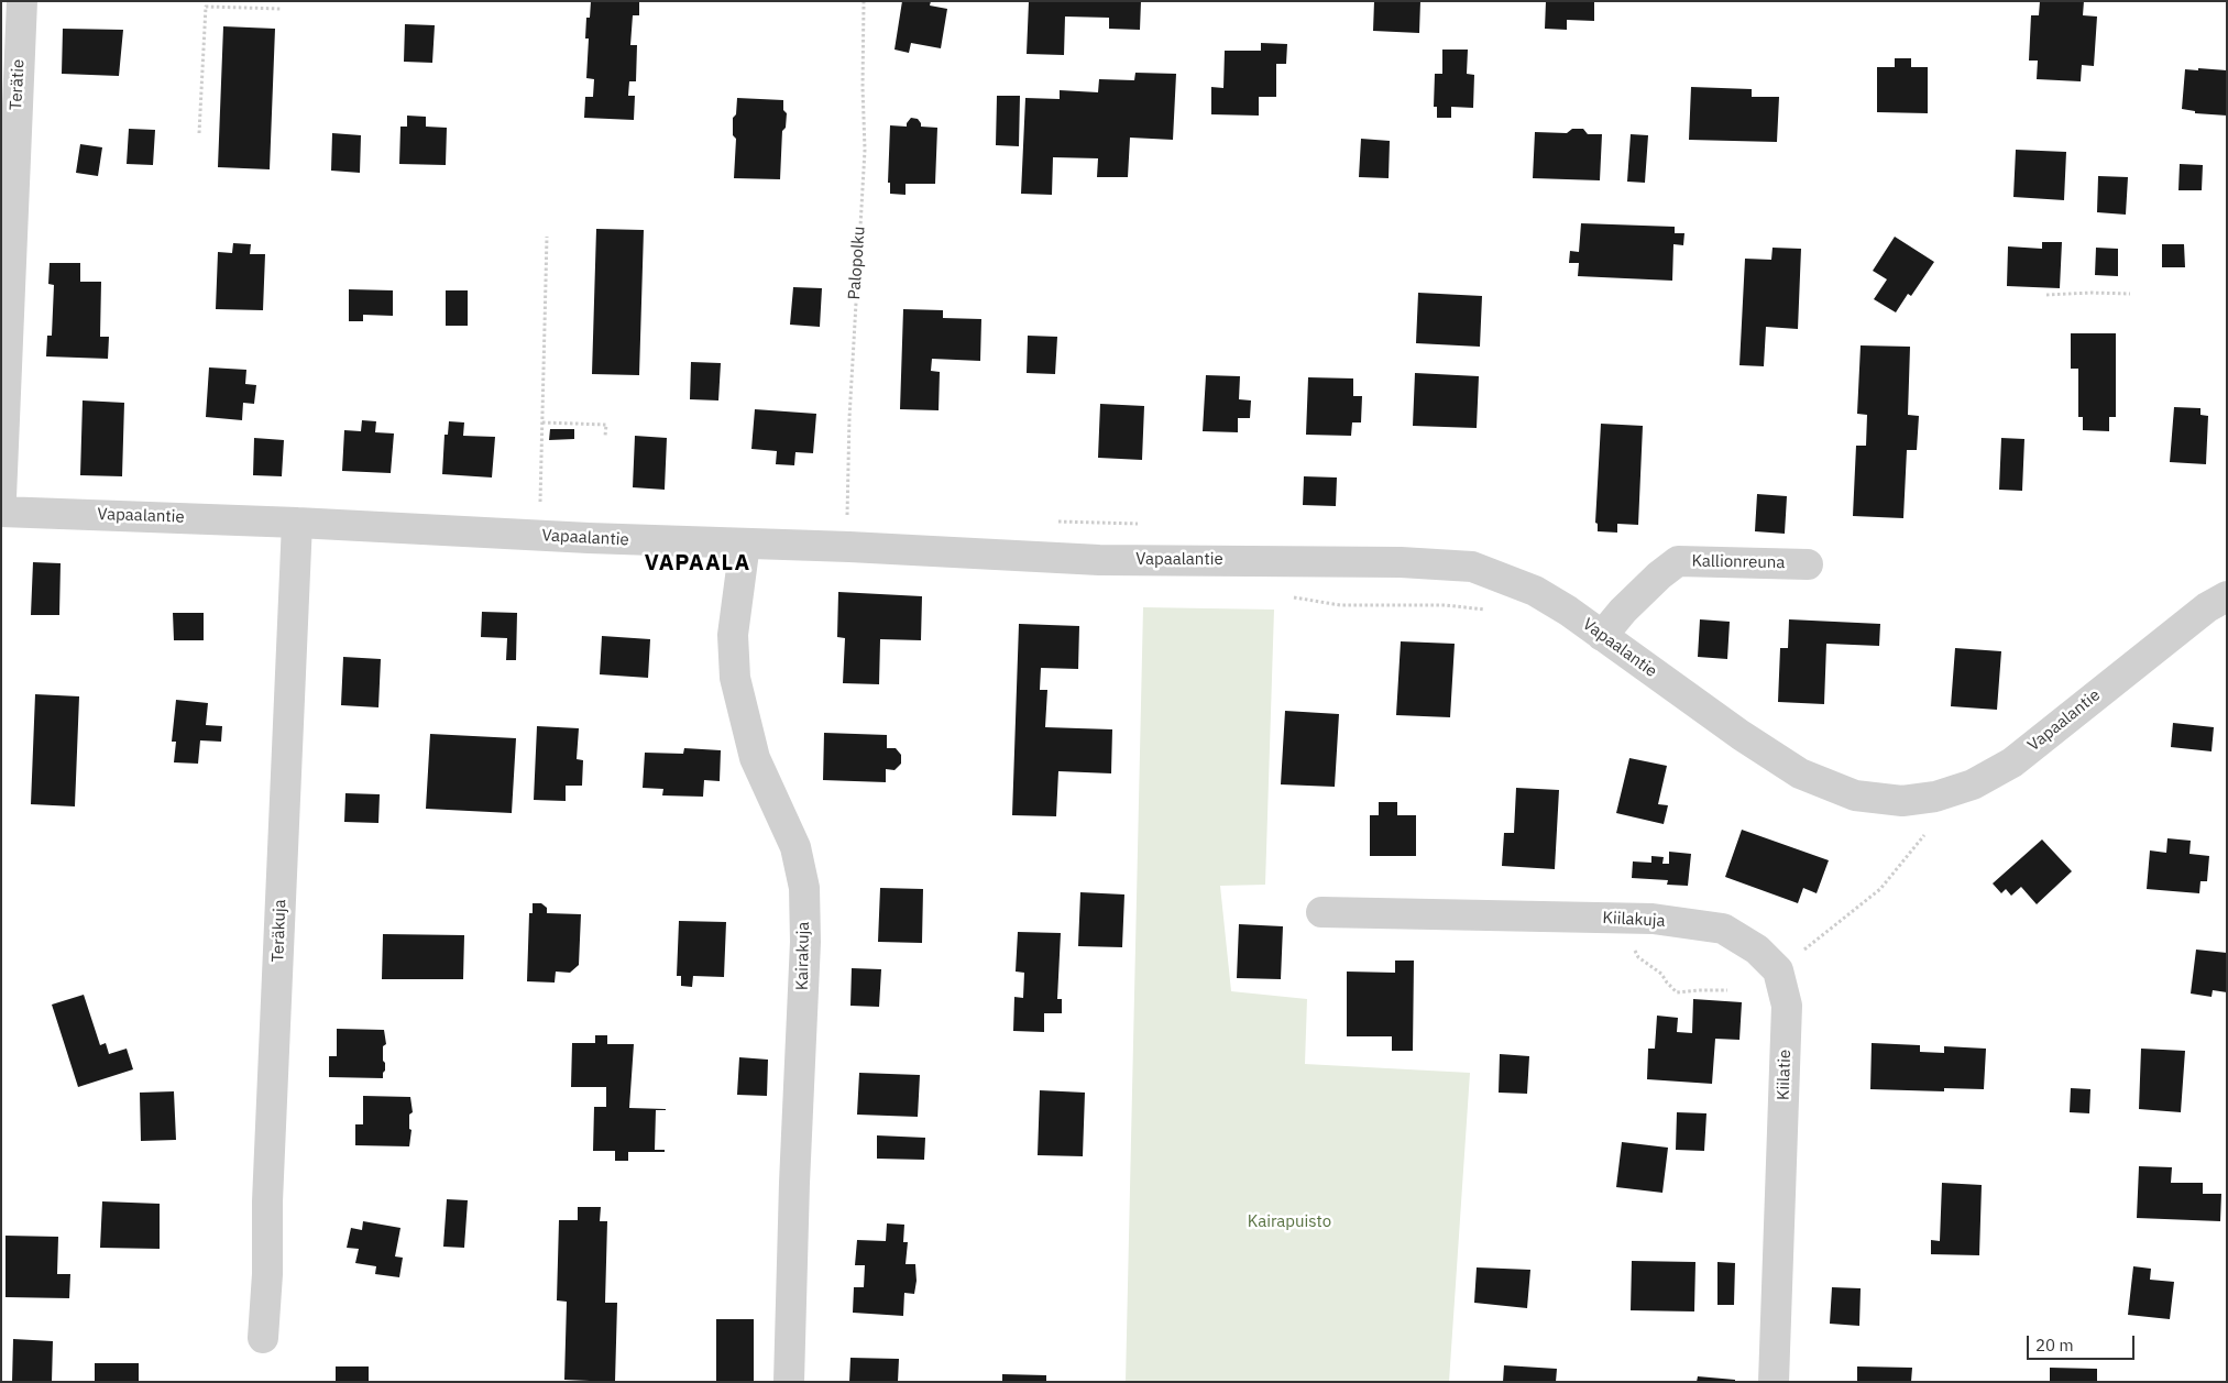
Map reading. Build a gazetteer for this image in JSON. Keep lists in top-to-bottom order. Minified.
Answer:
{"streets":{"street":["Terätie","Vapaalantie","Kallionreuna","Kiilakuja","Teräkuja","Kairakuja","Kiilatie"],"path":["Palopolku"]},"crossings":[["Vapaalantie","Kallionreuna"],["Vapaalantie","Teräkuja"],["Vapaalantie","Kairakuja"],["Kiilakuja","Kiilatie"]],"districts":["VAPAALA"],"parks":["Kairapuisto"],"scale_bar":"20 m"}
